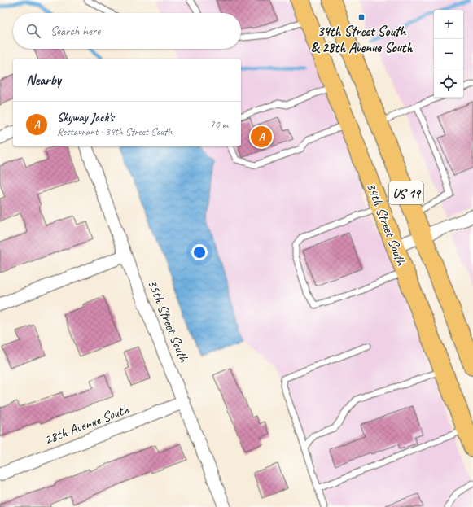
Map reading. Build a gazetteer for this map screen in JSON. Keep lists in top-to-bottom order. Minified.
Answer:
{"streets":{"highway":["US 19","34th Street South"],"street":["35th Street South","28th Avenue South"]},"crossings":[["35th Street South","28th Avenue South"]],"places":{"transit":["34th Street South & 28th Avenue South"]},"page":{"map_buttons":["+","−"],"search":"Search here","heading":"Nearby","list":[{"mark":"A","name":"Skyway Jack's","note":"Restaurant · 34th Street South","value":"70 m"}],"pins":"A"}}
